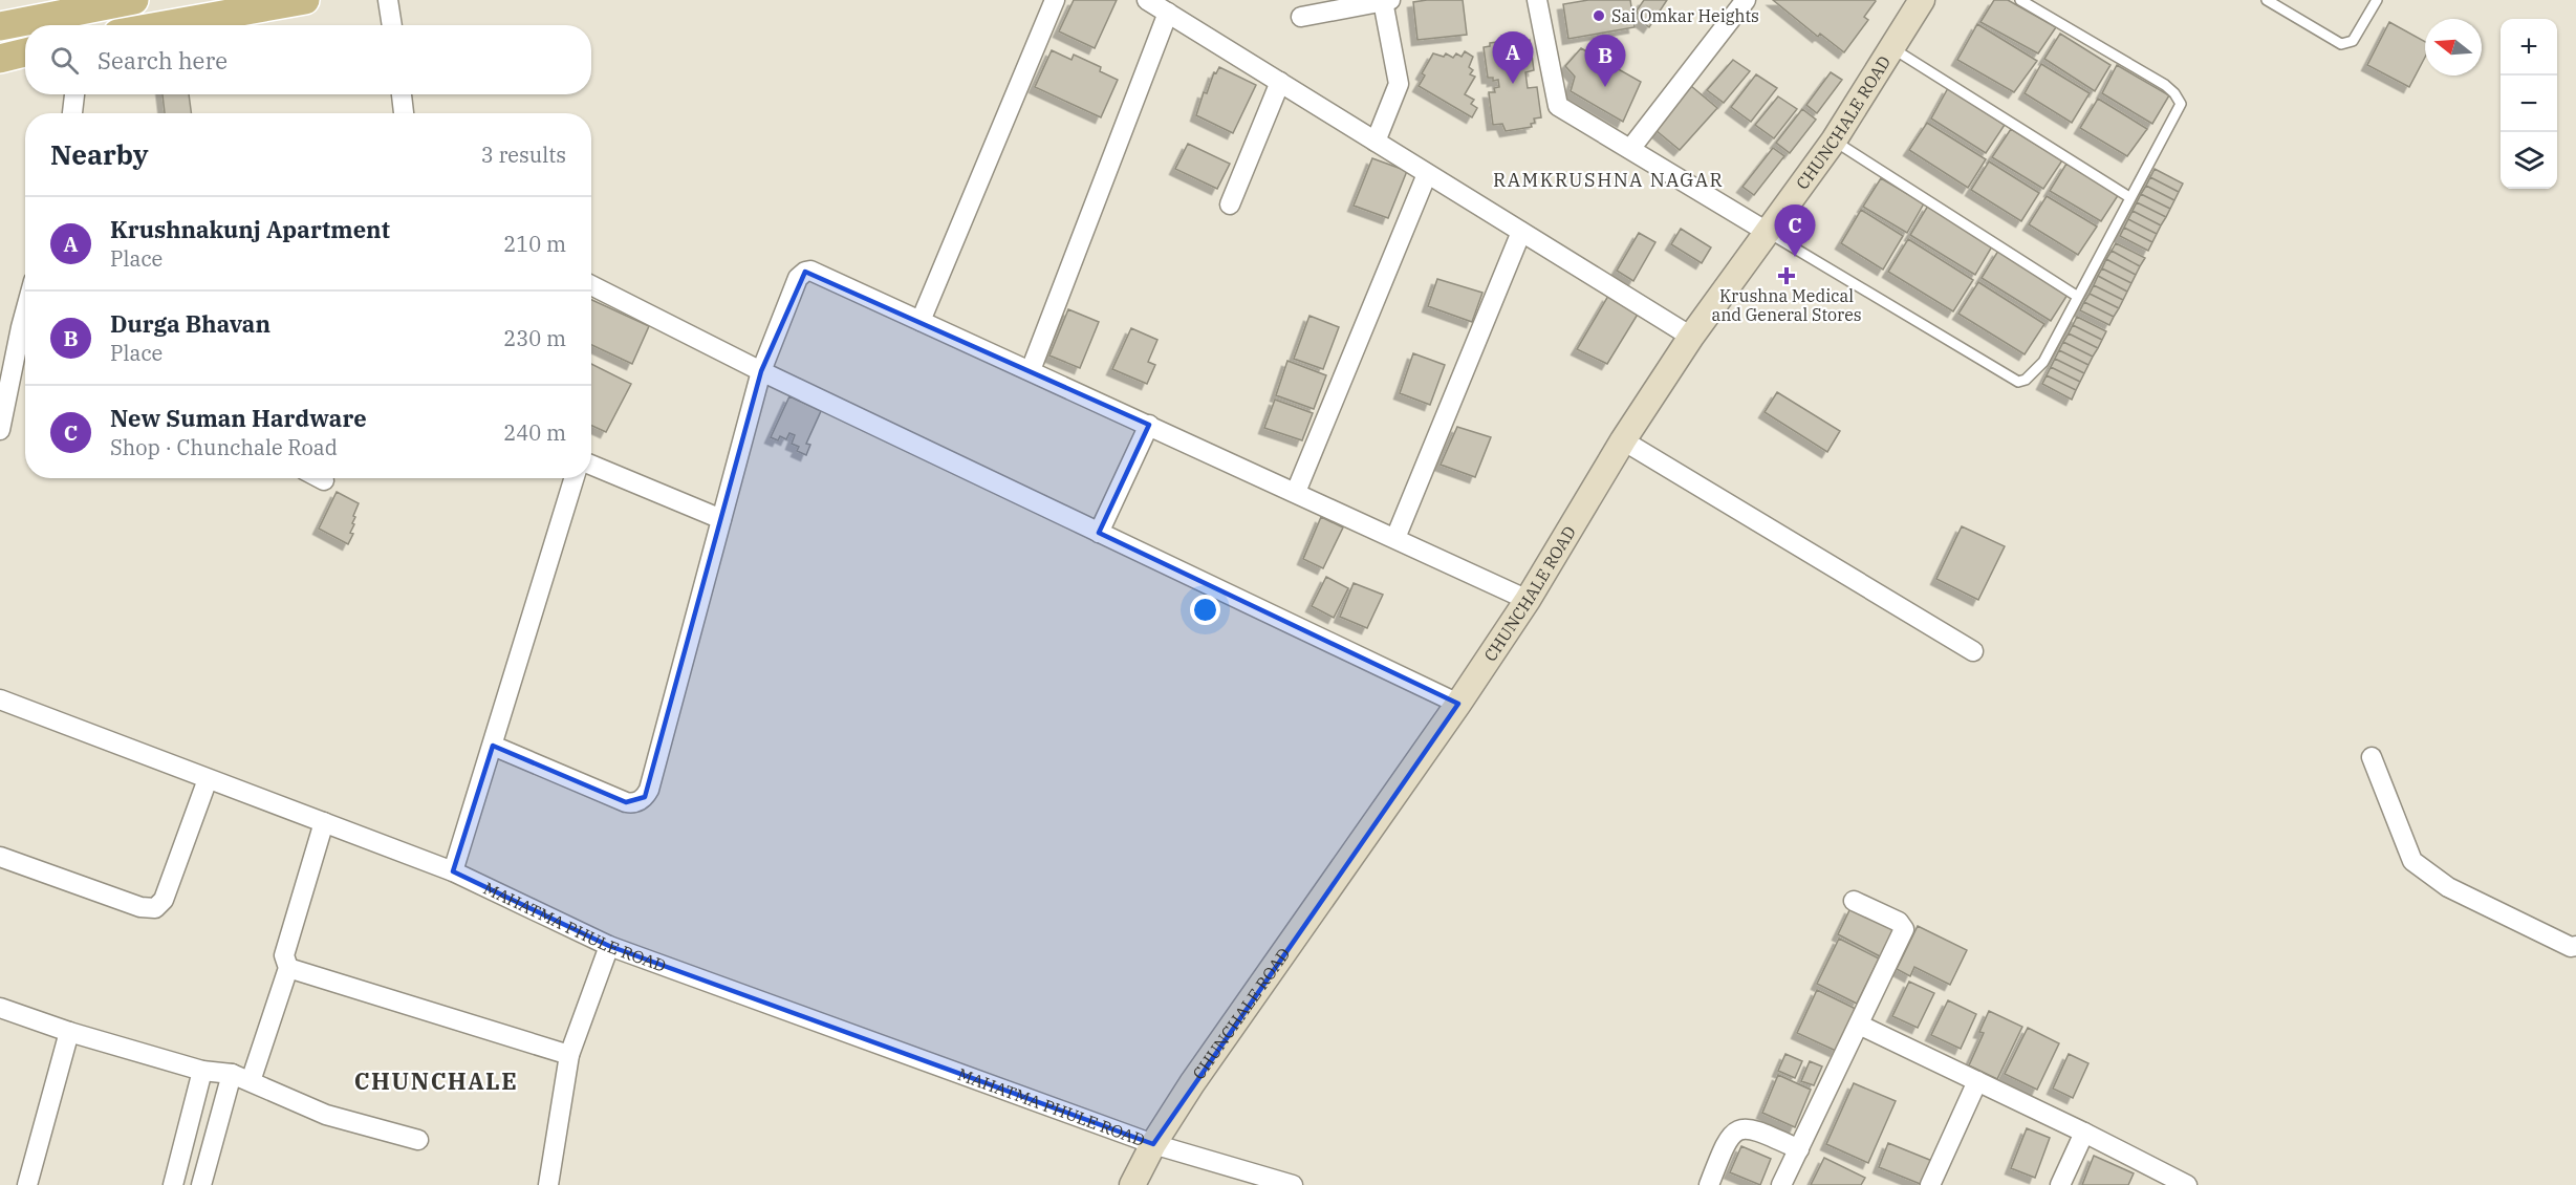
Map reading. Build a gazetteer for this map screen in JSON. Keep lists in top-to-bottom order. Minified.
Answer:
{"streets":{"street":["CHUNCHALE ROAD","MAHATMA PHULE ROAD"]},"crossings":[["CHUNCHALE ROAD","MAHATMA PHULE ROAD"]],"districts":["RAMKRUSHNA NAGAR","CHUNCHALE"],"places":{"other":["Sai Omkar Heights"],"health":["Krushna Medical and General Stores"]},"north":"left","page":{"map_buttons":["+","−"],"search":"Search here","pins":["A","B","C"],"heading":["Nearby","3 results"],"list":[{"mark":"A","name":"Krushnakunj Apartment","note":"Place","value":"210 m"},{"mark":"B","name":"Durga Bhavan","note":"Place","value":"230 m"},{"mark":"C","name":"New Suman Hardware","note":"Shop · Chunchale Road","value":"240 m"}]}}
